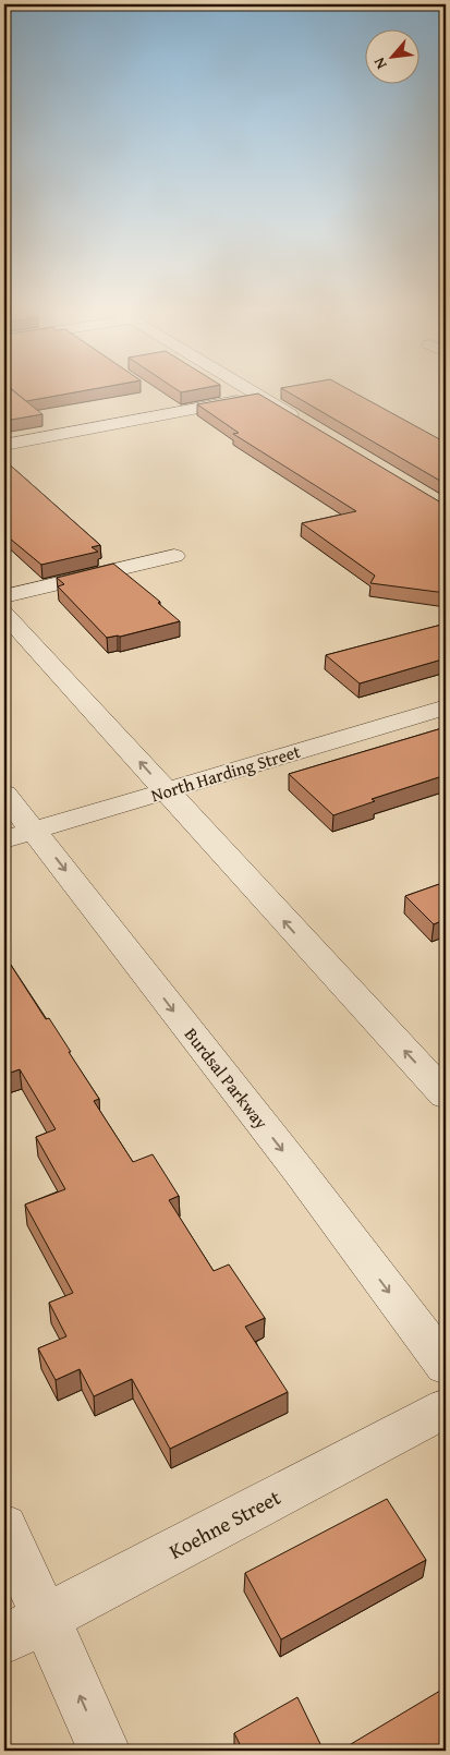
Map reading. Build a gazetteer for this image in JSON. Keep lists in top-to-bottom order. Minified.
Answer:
{"streets":{"street":["North Harding Street","Burdsal Parkway","Koehne Street"]},"crossings":[["North Harding Street","Burdsal Parkway"]],"north":"bottom left"}
